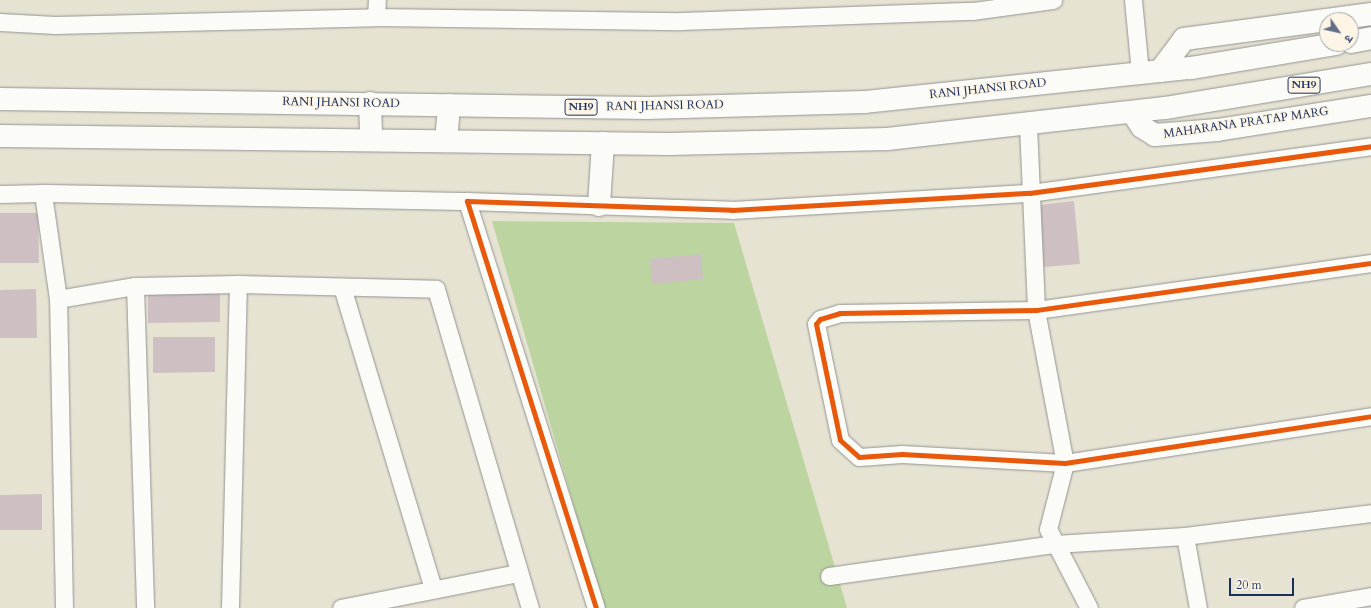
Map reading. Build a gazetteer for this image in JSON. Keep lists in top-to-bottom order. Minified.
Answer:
{"streets":{"main road":["NH9","RANI JHANSI ROAD","MAHARANA PRATAP MARG"]},"crossings":[["NH9","RANI JHANSI ROAD"],["NH9","MAHARANA PRATAP MARG"]],"scale_bar":"20 m","north":"bottom right"}
